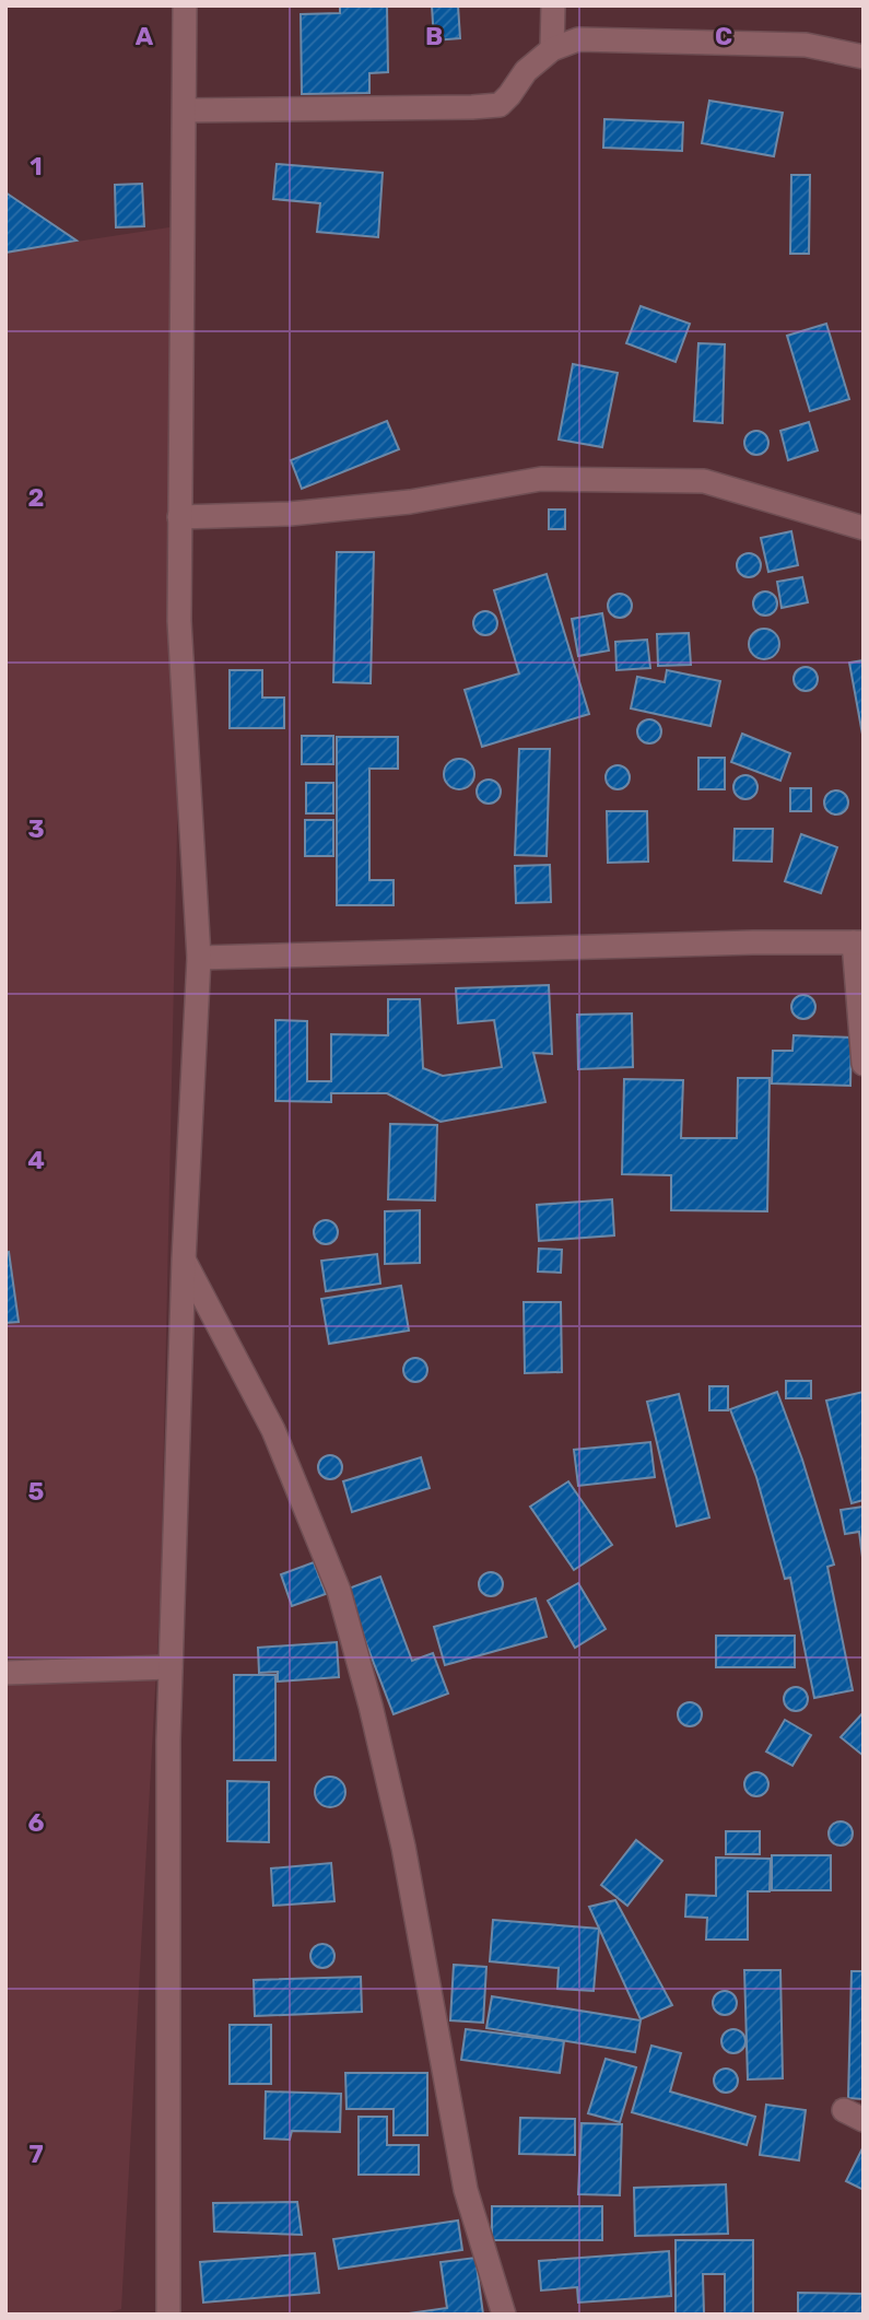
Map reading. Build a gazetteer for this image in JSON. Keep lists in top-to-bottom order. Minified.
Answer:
{"grid":{"columns":["A","B","C"],"rows":["1","2","3","4","5","6","7"]}}
